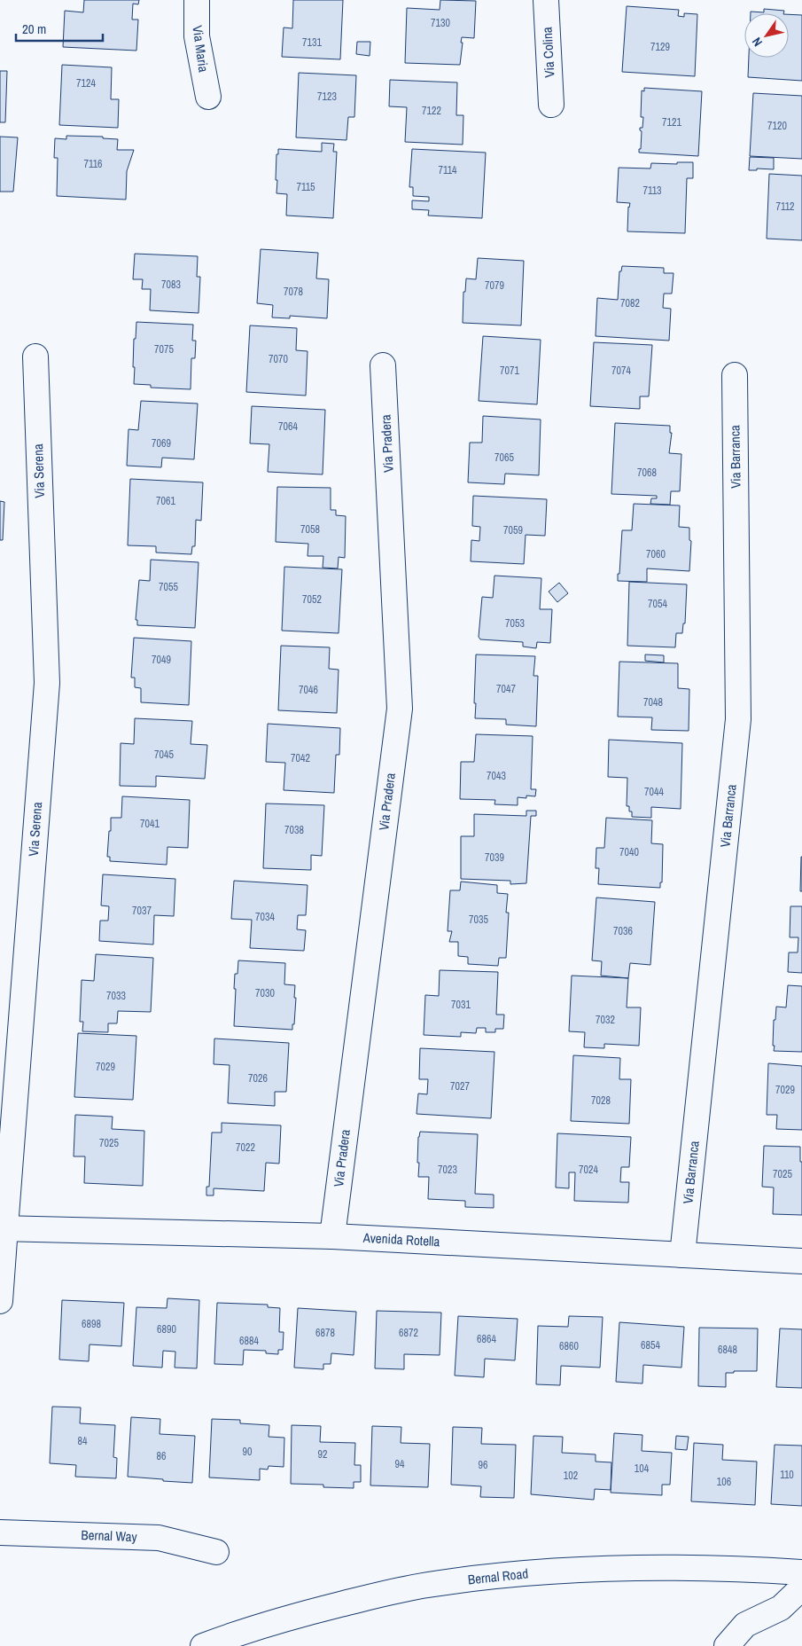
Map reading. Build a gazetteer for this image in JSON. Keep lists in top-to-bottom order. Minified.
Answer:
{"streets":{"street":["Via Maria","Via Colina","Via Pradera","Via Barranca","Via Serena","Avenida Rotella","Bernal Way","Bernal Road"]},"crossings":[["Via Pradera","Avenida Rotella"],["Via Barranca","Avenida Rotella"],["Via Serena","Avenida Rotella"]],"house_numbers":["7130","7131","7129","7124","7123","7122","7121","7120","7116","7114","7115","7113","7112","7083","7079","7078","7082","7075","7070","7071","7074","7064","7069","7065","7068","7061","7058","7059","7060","7055","7052","7054","7053","7049","7047","7046","7048","7045","7042","7043","7044","7041","7038","7040","7039","7037","7034","7035","7036","7030","7033","7031","7032","7029","7026","7027","7029","7028","7025","7022","7023","7024","7025","6898","6890","6878","6872","6864","6884","6854","6860","6848","84","90","92","86","94","96","104","110","102","106"],"scale_bar":"20 m","north":"bottom left"}
